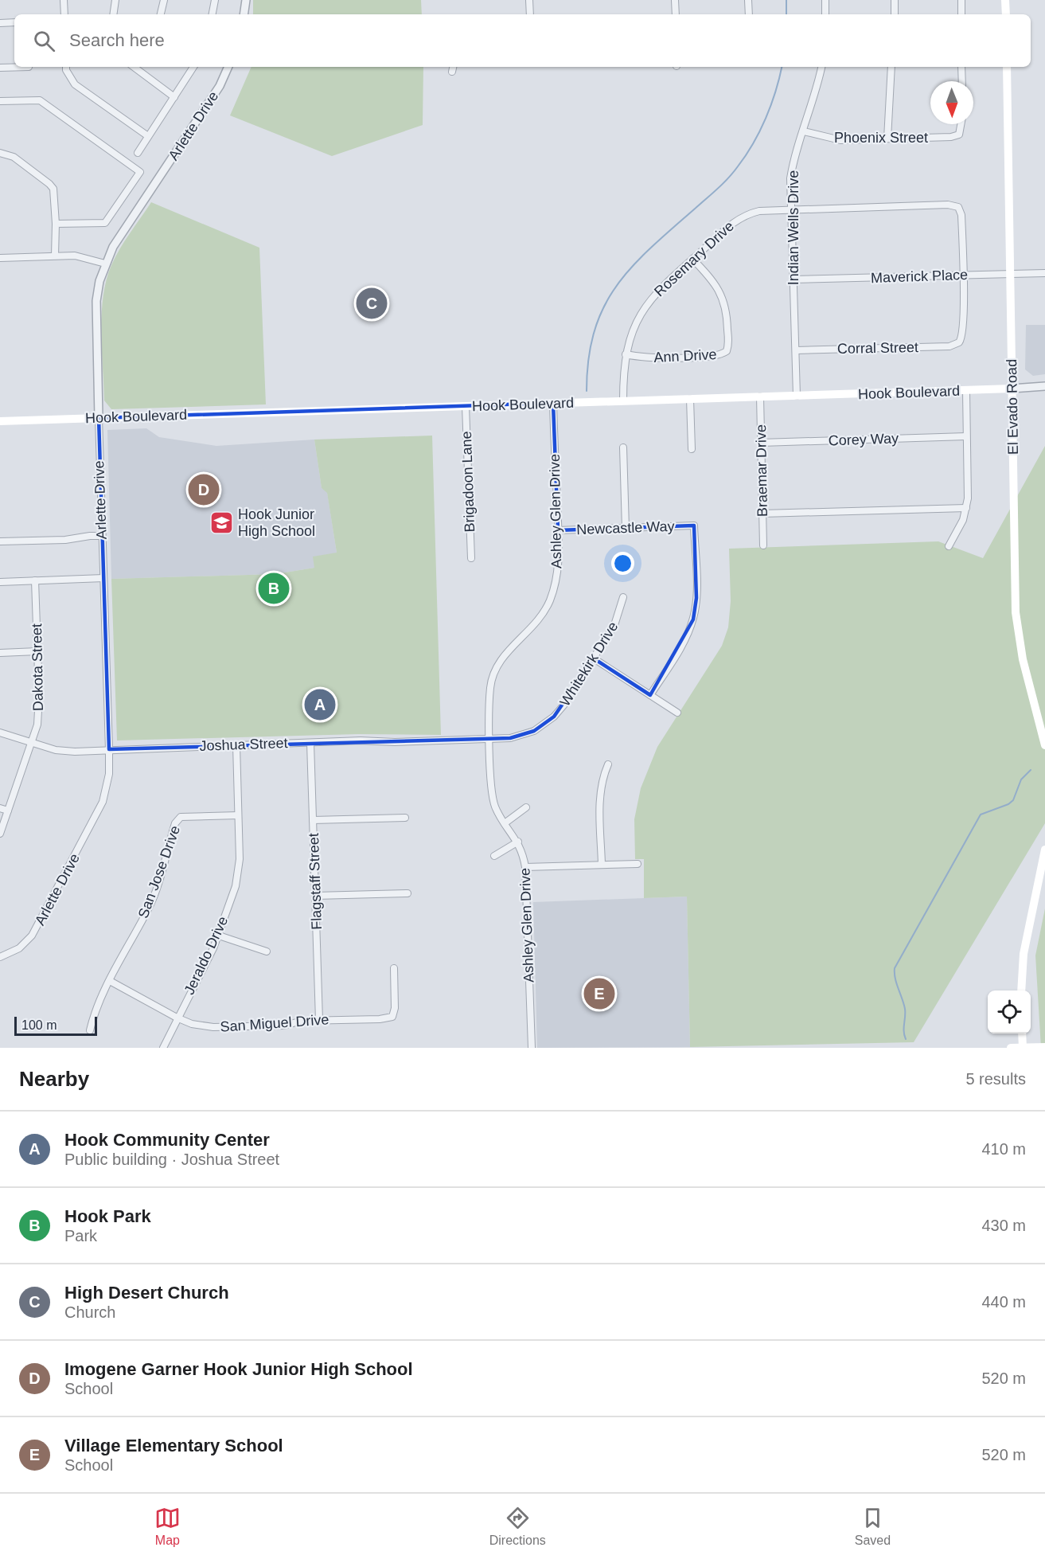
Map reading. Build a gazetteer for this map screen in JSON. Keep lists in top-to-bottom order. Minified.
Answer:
{"streets":{"main road":["Hook Boulevard","El Evado Road"],"street":["Arlette Drive","Phoenix Street","Indian Wells Drive","Rosemary Drive","Maverick Place","Corral Street","Ann Drive","Corey Way","Braemar Drive","Brigadoon Lane","Ashley Glen Drive","Newcastle Way","Whitekirk Drive","Dakota Street","Joshua Street","San Jose Drive","Flagstaff Street","Jeraldo Drive","San Miguel Drive"]},"crossings":[["Arlette Drive","Hook Boulevard"],["Arlette Drive","Joshua Street"],["Phoenix Street","Indian Wells Drive"],["Indian Wells Drive","Rosemary Drive"],["Indian Wells Drive","Maverick Place"],["Indian Wells Drive","Corral Street"],["Indian Wells Drive","Hook Boulevard"],["Rosemary Drive","Maverick Place"],["Rosemary Drive","Corral Street"],["Rosemary Drive","Ann Drive"],["Rosemary Drive","Hook Boulevard"],["Maverick Place","Corral Street"],["Maverick Place","El Evado Road"],["Hook Boulevard","El Evado Road"],["Hook Boulevard","Braemar Drive"],["Hook Boulevard","Brigadoon Lane"],["Hook Boulevard","Ashley Glen Drive"],["Corey Way","Braemar Drive"],["Ashley Glen Drive","Newcastle Way"],["Ashley Glen Drive","Whitekirk Drive"],["Ashley Glen Drive","Joshua Street"],["Whitekirk Drive","Joshua Street"],["Dakota Street","Joshua Street"],["Joshua Street","Flagstaff Street"],["Joshua Street","Jeraldo Drive"],["San Jose Drive","Jeraldo Drive"],["San Jose Drive","San Miguel Drive"],["Flagstaff Street","San Miguel Drive"],["Jeraldo Drive","San Miguel Drive"]],"places":{"school or university":["Hook Junior High School"]},"scale_bar":"100 m","north":"bottom","page":{"search":"Search here","pins":["C","D","B","A","E"],"scale":"100 m","heading":["Nearby","5 results"],"list":[{"mark":"A","name":"Hook Community Center","note":"Public building · Joshua Street","value":"410 m"},{"mark":"B","name":"Hook Park","note":"Park","value":"430 m"},{"mark":"C","name":"High Desert Church","note":"Church","value":"440 m"},{"mark":"D","name":"Imogene Garner Hook Junior High School","note":"School","value":"520 m"},{"mark":"E","name":"Village Elementary School","note":"School","value":"520 m"}],"nav":["Map","Directions","Saved"]}}
